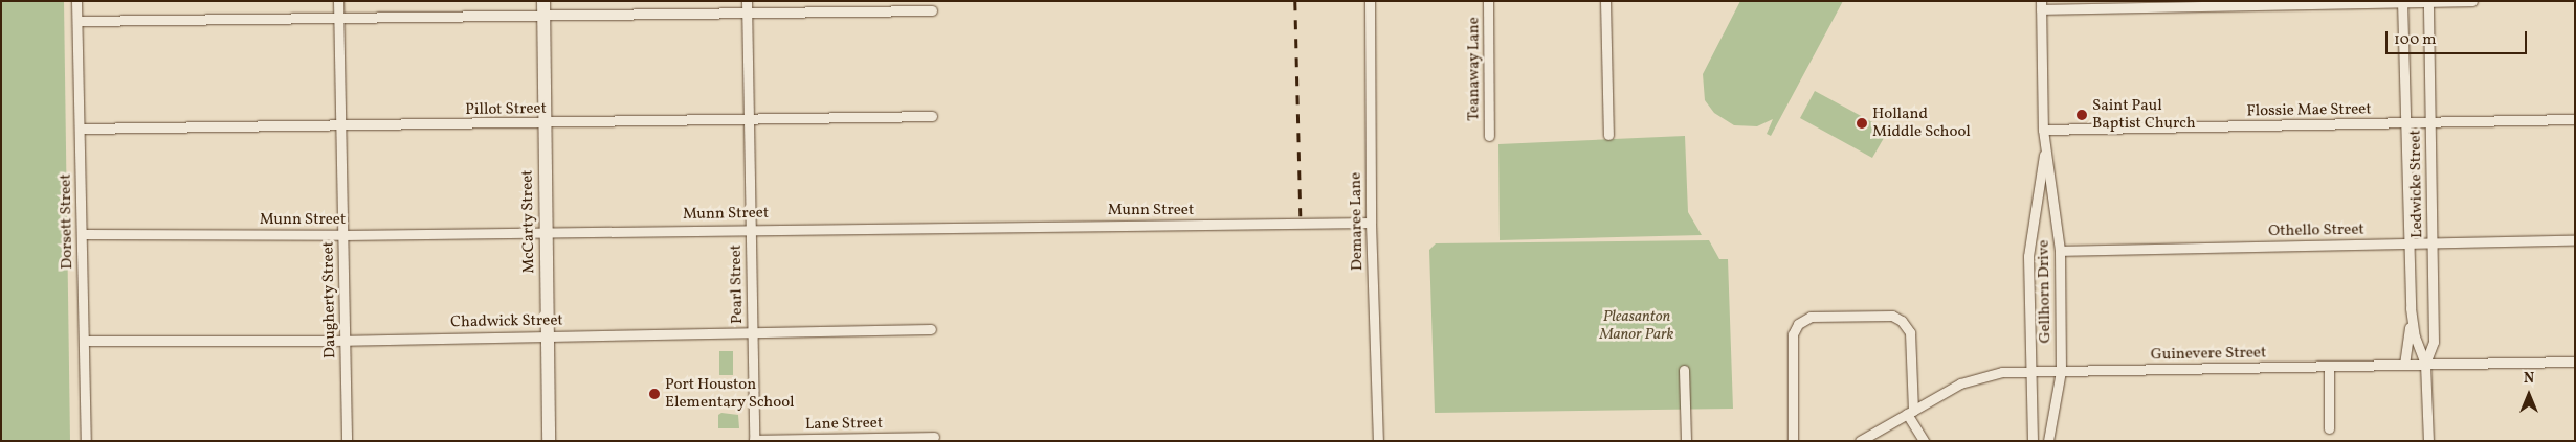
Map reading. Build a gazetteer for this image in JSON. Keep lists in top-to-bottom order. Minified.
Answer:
{"streets":{"main road":["McCarty Street"],"street":["Teanaway Lane","Pillot Street","Flossie Mae Street","Ledwicke Street","Munn Street","Dorsett Street","Demaree Lane","Othello Street","Pearl Street","Gellhorn Drive","Daugherty Street","Chadwick Street","Guinevere Street","Lane Street"]},"crossings":[["Pillot Street","Dorsett Street"],["Pillot Street","McCarty Street"],["Pillot Street","Pearl Street"],["Pillot Street","Daugherty Street"],["Flossie Mae Street","Ledwicke Street"],["Flossie Mae Street","Gellhorn Drive"],["Ledwicke Street","Othello Street"],["Ledwicke Street","Guinevere Street"],["Munn Street","Dorsett Street"],["Munn Street","McCarty Street"],["Munn Street","Demaree Lane"],["Munn Street","Pearl Street"],["Munn Street","Daugherty Street"],["Dorsett Street","Chadwick Street"],["McCarty Street","Chadwick Street"],["Othello Street","Gellhorn Drive"],["Pearl Street","Chadwick Street"],["Pearl Street","Lane Street"],["Gellhorn Drive","Guinevere Street"],["Daugherty Street","Chadwick Street"]],"parks":["Pleasanton Manor Park"],"places":["Saint Paul Baptist Church","Holland Middle School","Port Houston Elementary School"],"scale_bar":"100 m","north":"top"}
